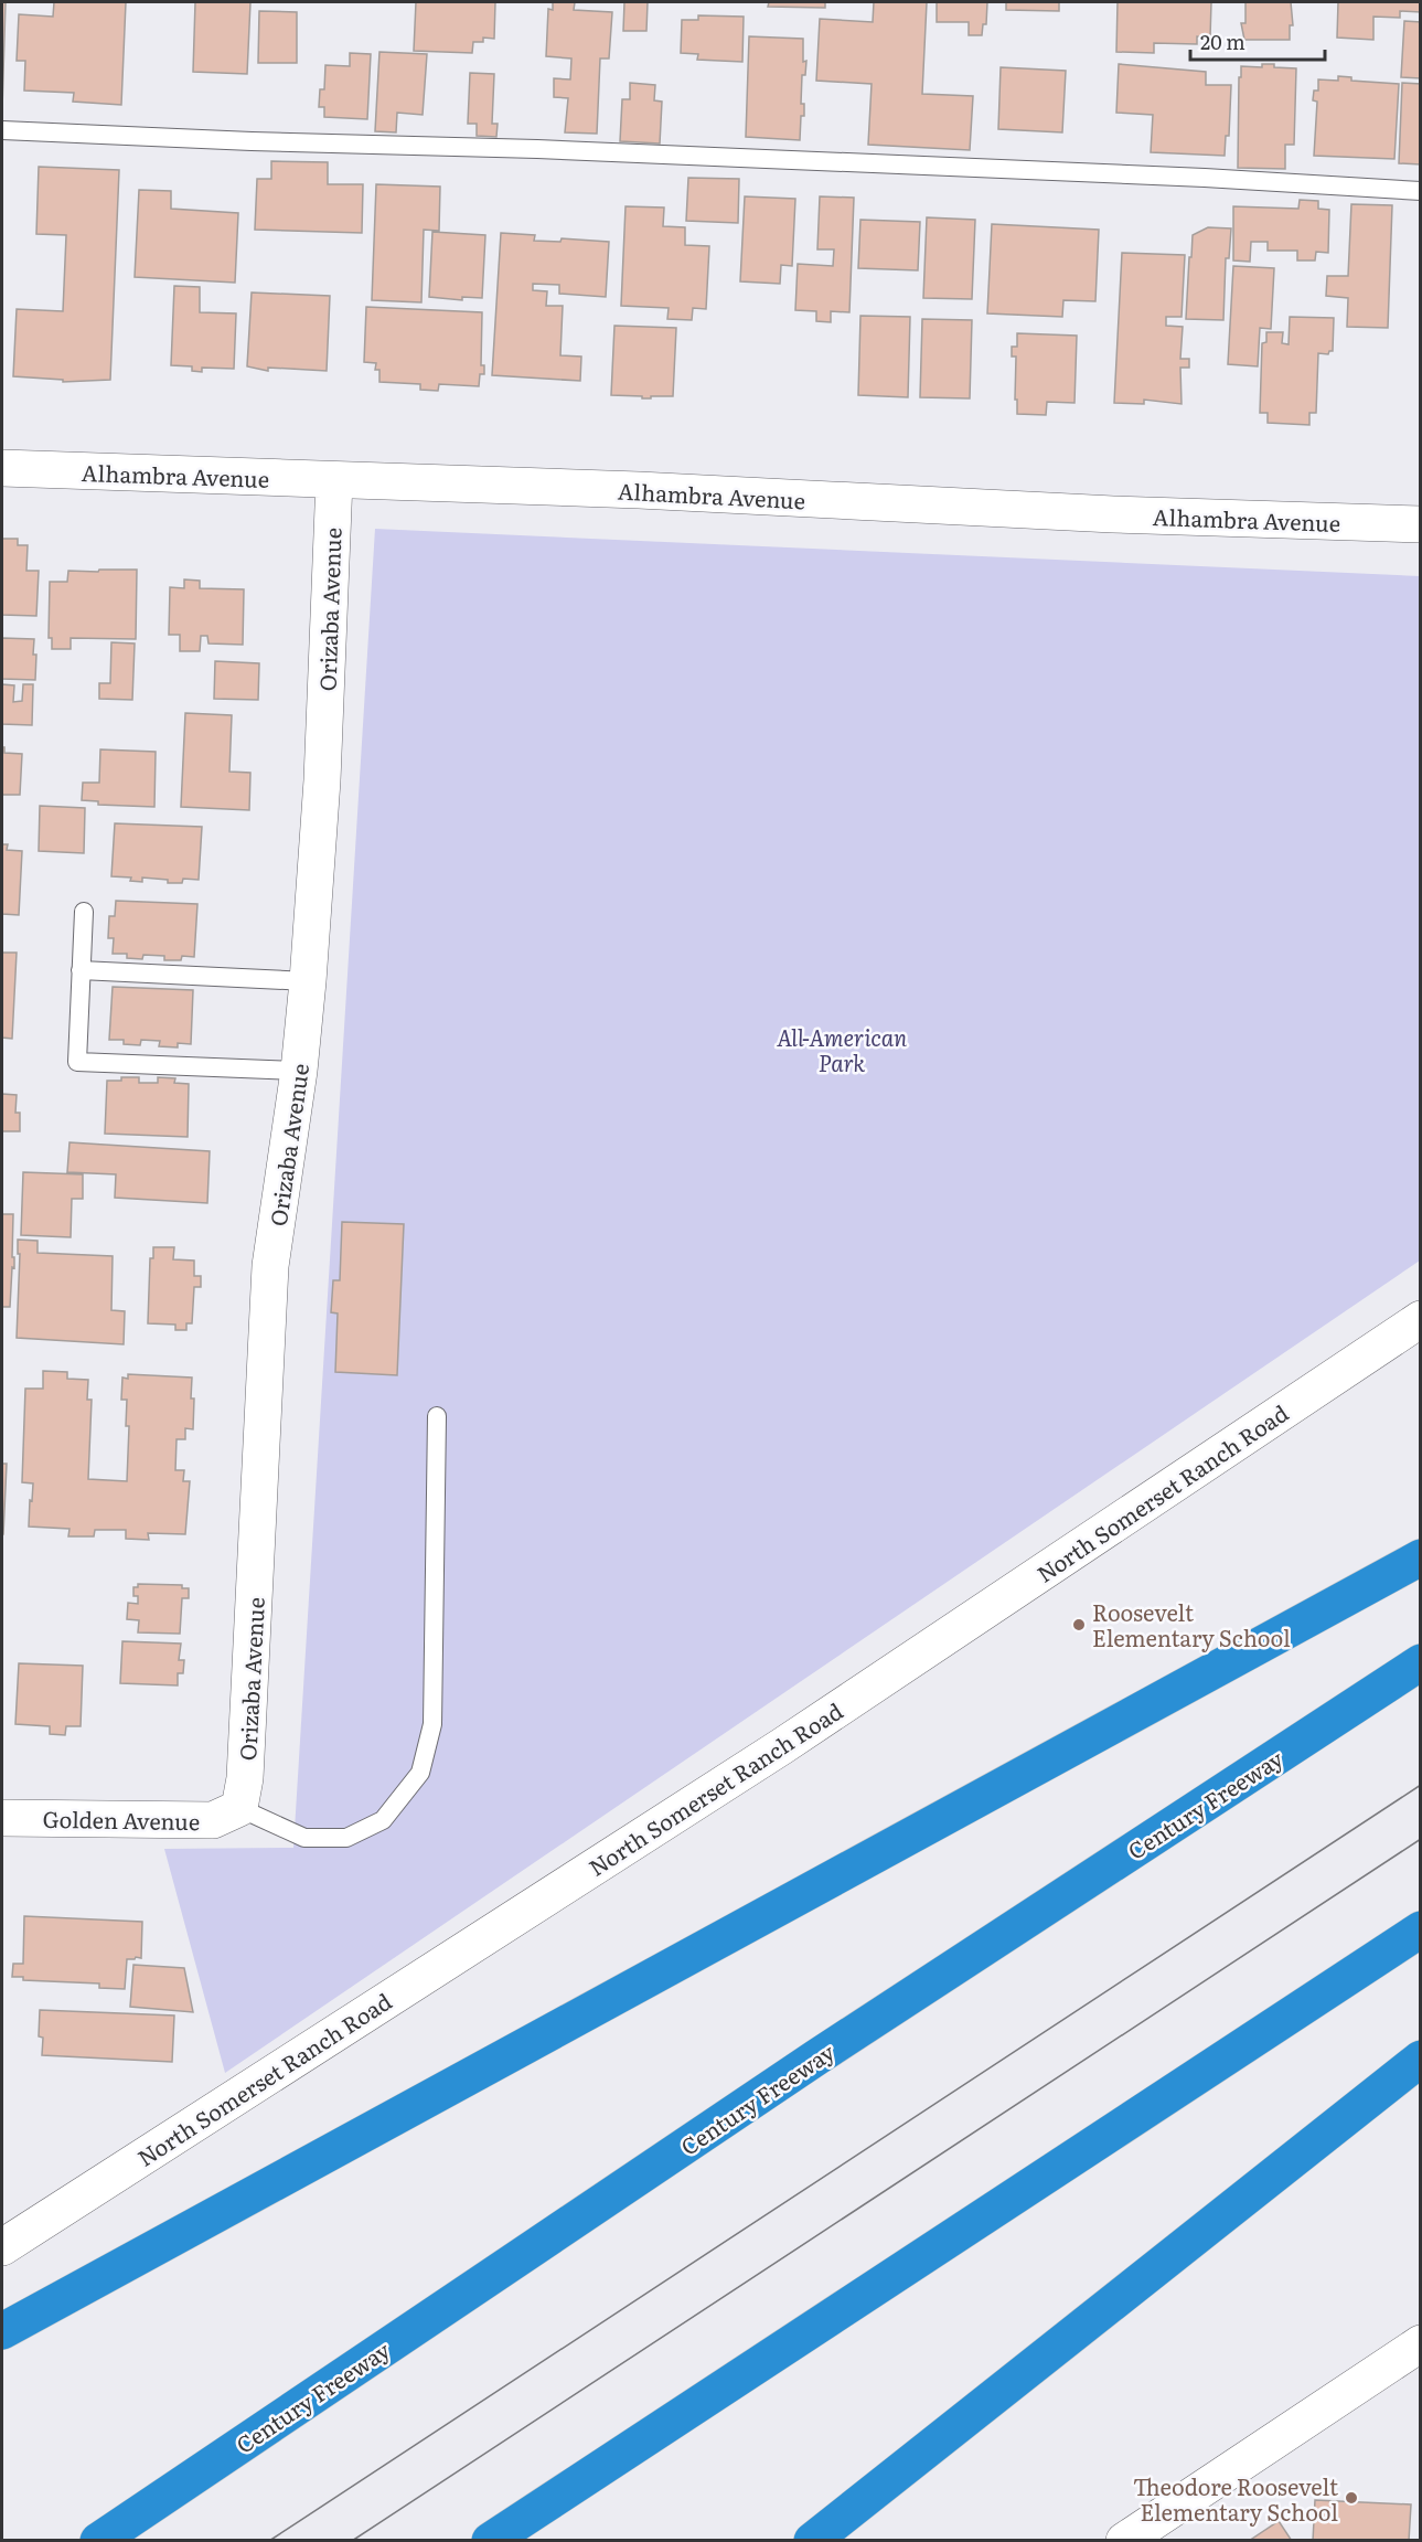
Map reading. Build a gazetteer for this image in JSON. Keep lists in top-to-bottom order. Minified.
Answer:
{"streets":{"highway":["Century Freeway"],"street":["Alhambra Avenue","Orizaba Avenue","North Somerset Ranch Road","Golden Avenue"]},"crossings":[["Alhambra Avenue","Orizaba Avenue"],["Orizaba Avenue","Golden Avenue"]],"parks":["All-American Park"],"places":["Roosevelt Elementary School","Theodore Roosevelt Elementary School"],"scale_bar":"20 m"}
